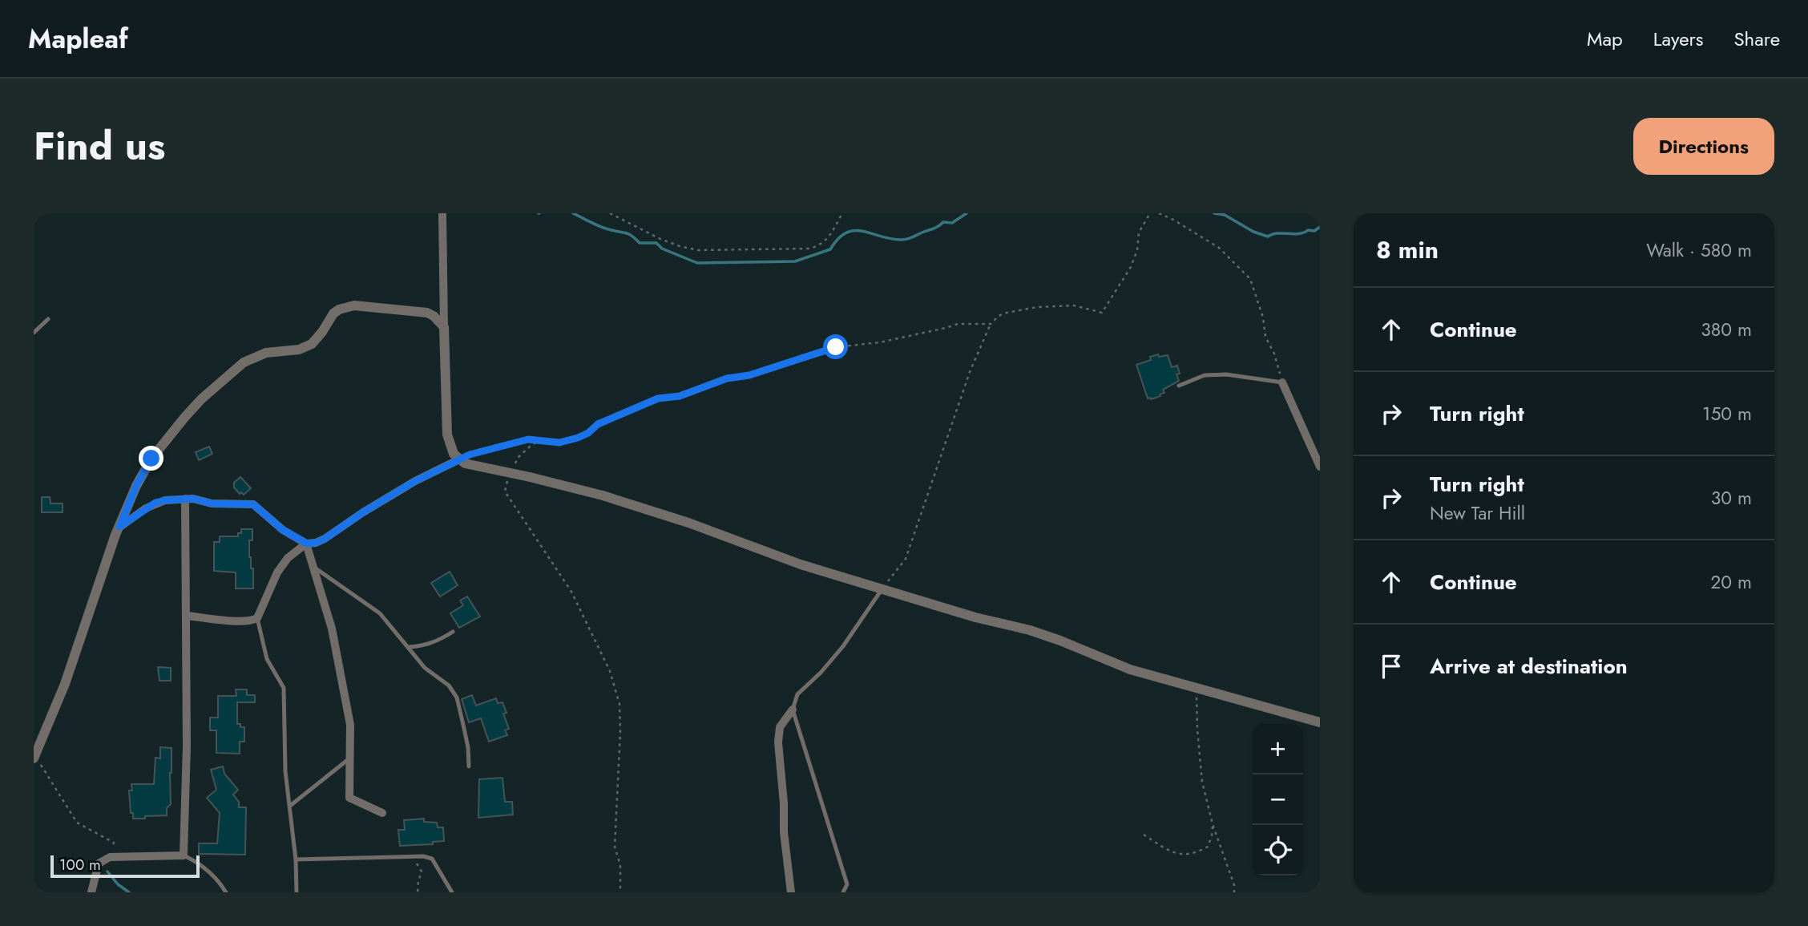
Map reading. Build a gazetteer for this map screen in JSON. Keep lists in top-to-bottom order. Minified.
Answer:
{"scale_bar":"100 m","page":{"header":"Mapleaf","nav":["Map","Layers","Share"],"title":"Find us","buttons":"Directions","heading":["8 min","Walk · 580 m"],"list":[["Continue","380 m"],["Turn right","150 m"],["Turn right","New Tar Hill","30 m"],["Continue","20 m"],"Arrive at destination"],"map_buttons":["+","−"],"scale":"100 m"}}
